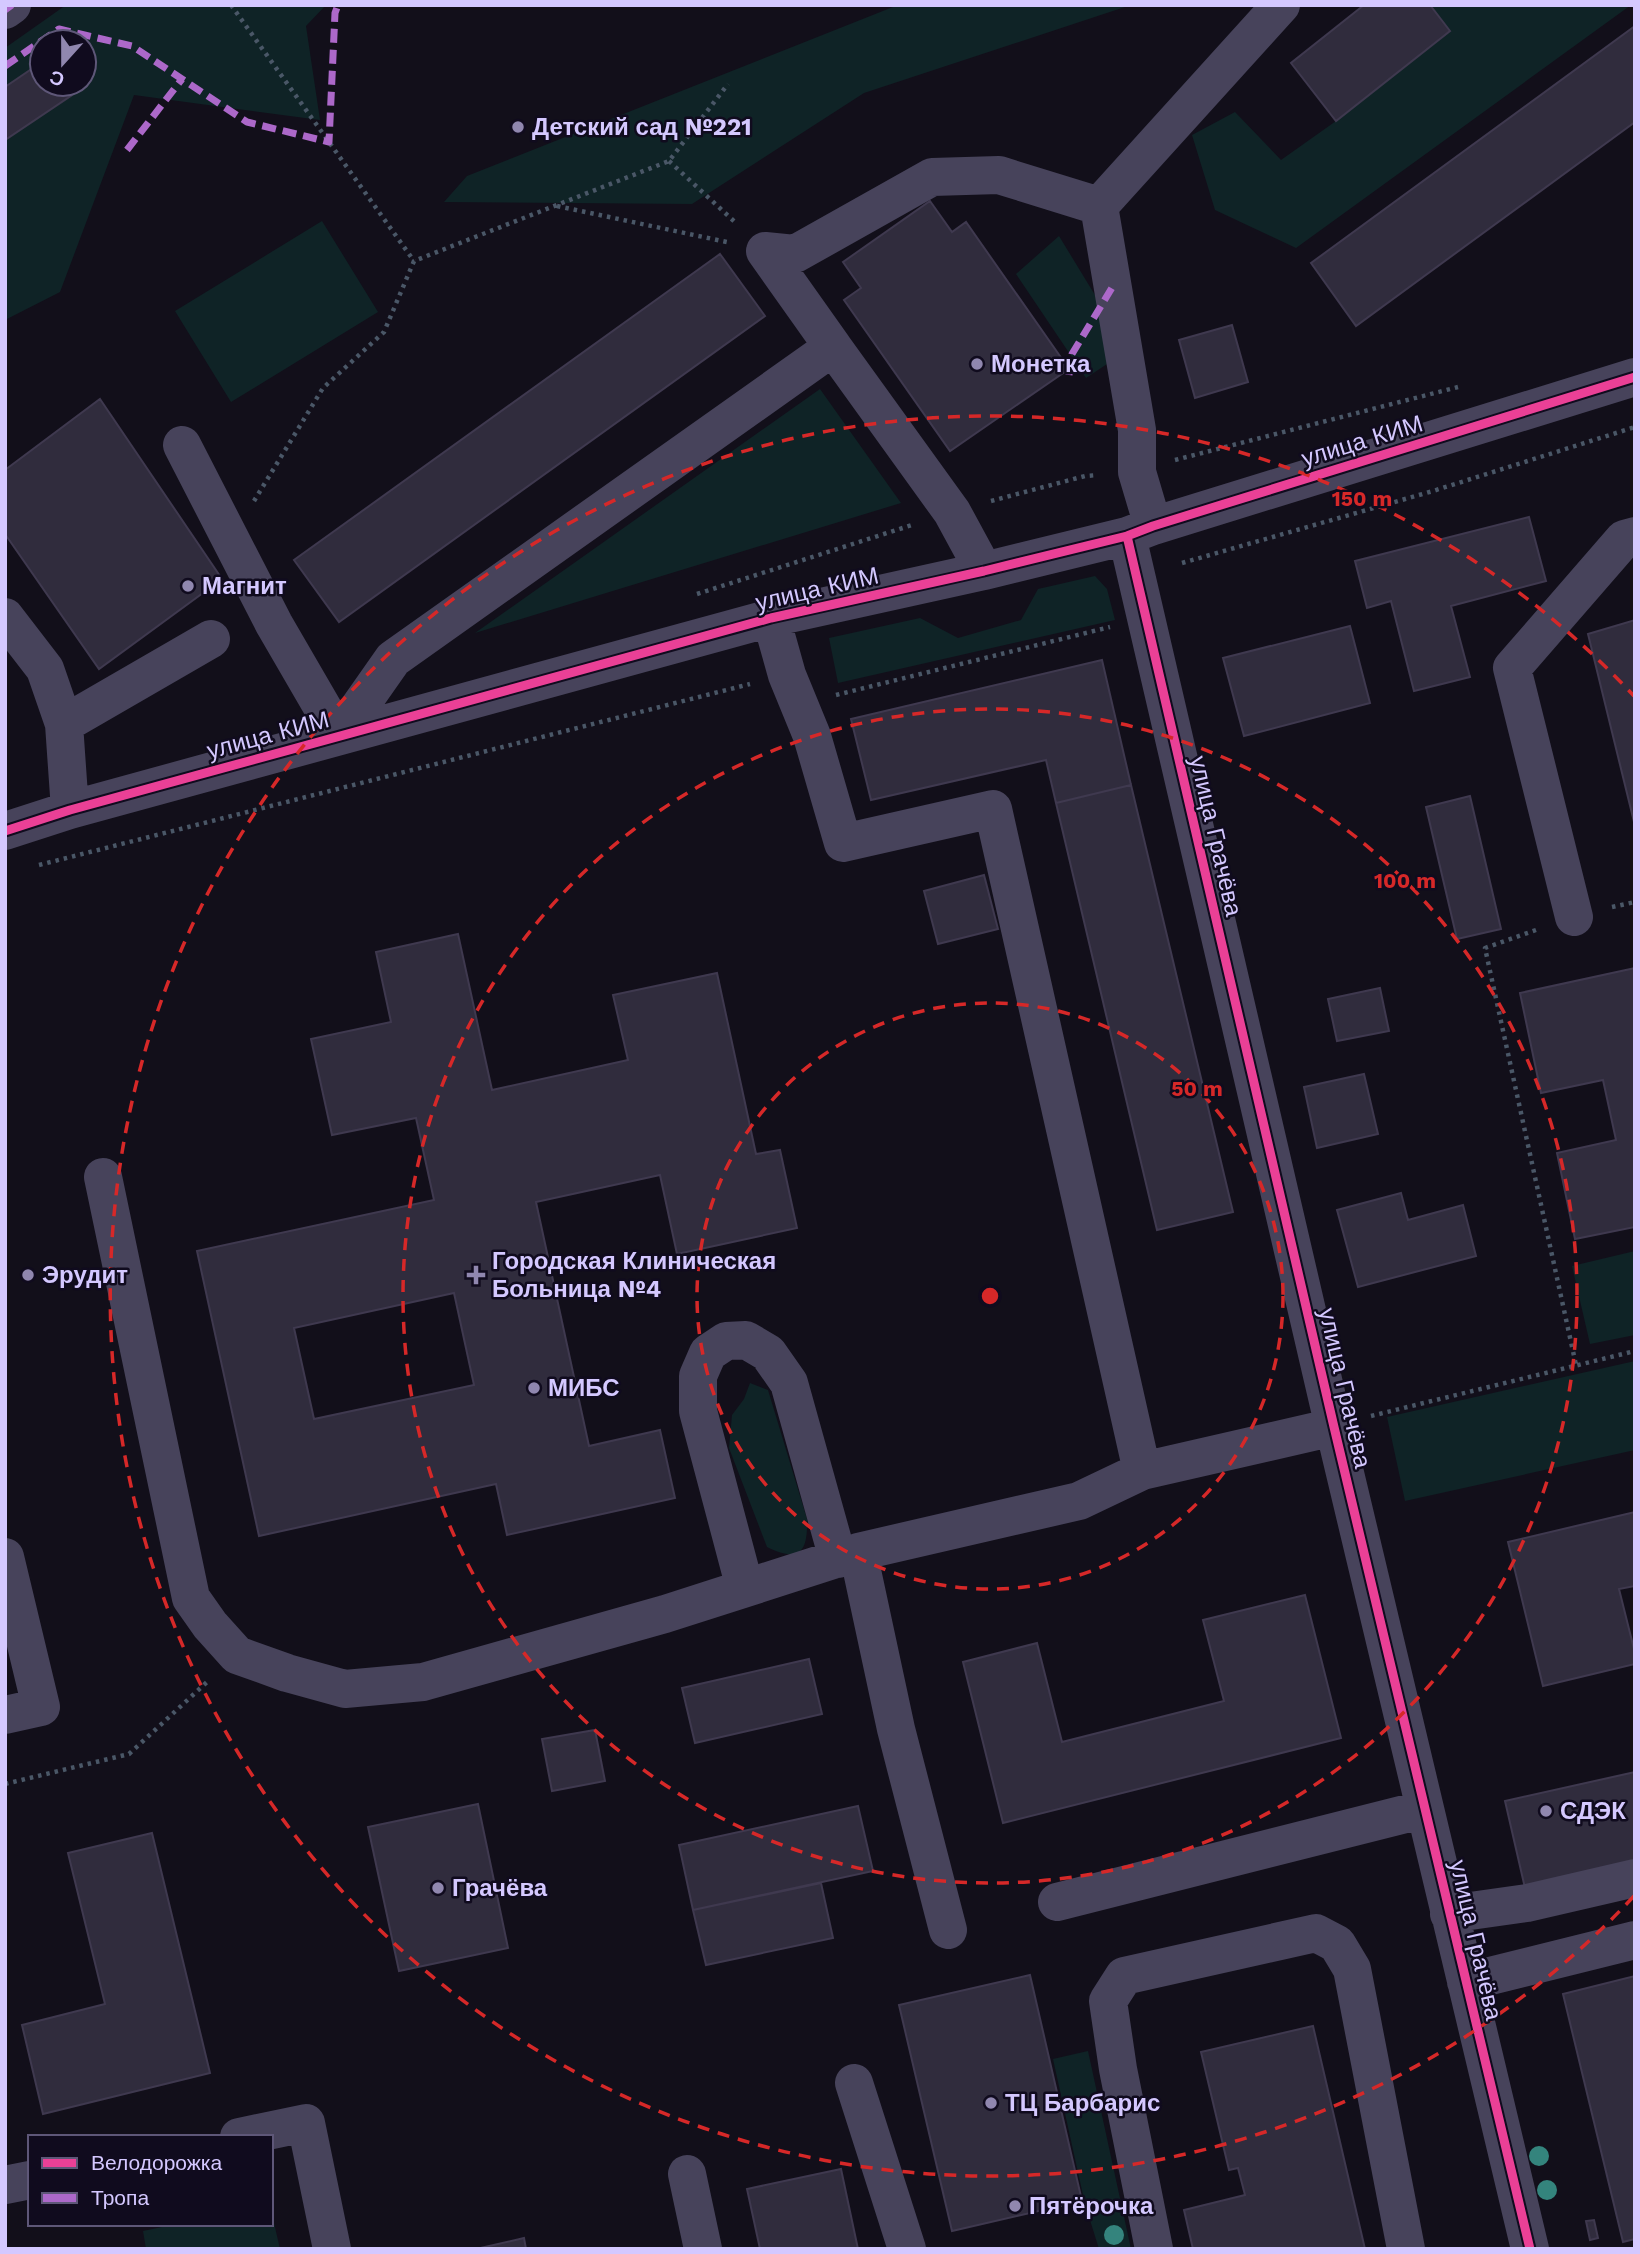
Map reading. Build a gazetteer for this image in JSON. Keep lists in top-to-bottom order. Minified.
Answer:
{"streets":{"street":["улица КИМ","улица Грачёва"]},"crossings":[["улица КИМ","улица Грачёва"]],"places":{"other":["Детский сад №221","Монетка","Магнит","Эрудит","МИБС","СДЭК","Грачёва","ТЦ Барбарис","Пятёрочка"],"health":["Городская Клиническая Больница №4"]},"legend":["Велодорожка","Тропа"],"north":"bottom","rings":["150 m","100 m","50 m"]}
